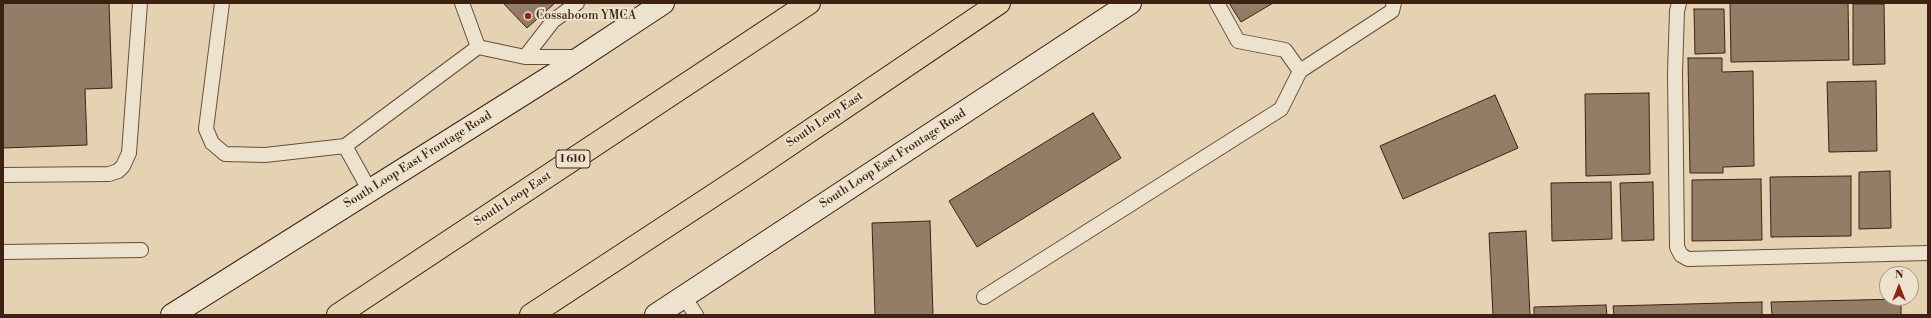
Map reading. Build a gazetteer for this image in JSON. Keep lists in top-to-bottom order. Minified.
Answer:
{"streets":{"highway":["South Loop East","I 610"],"main road":["South Loop East Frontage Road"]},"places":["Cossaboom YMCA"],"north":"top"}
